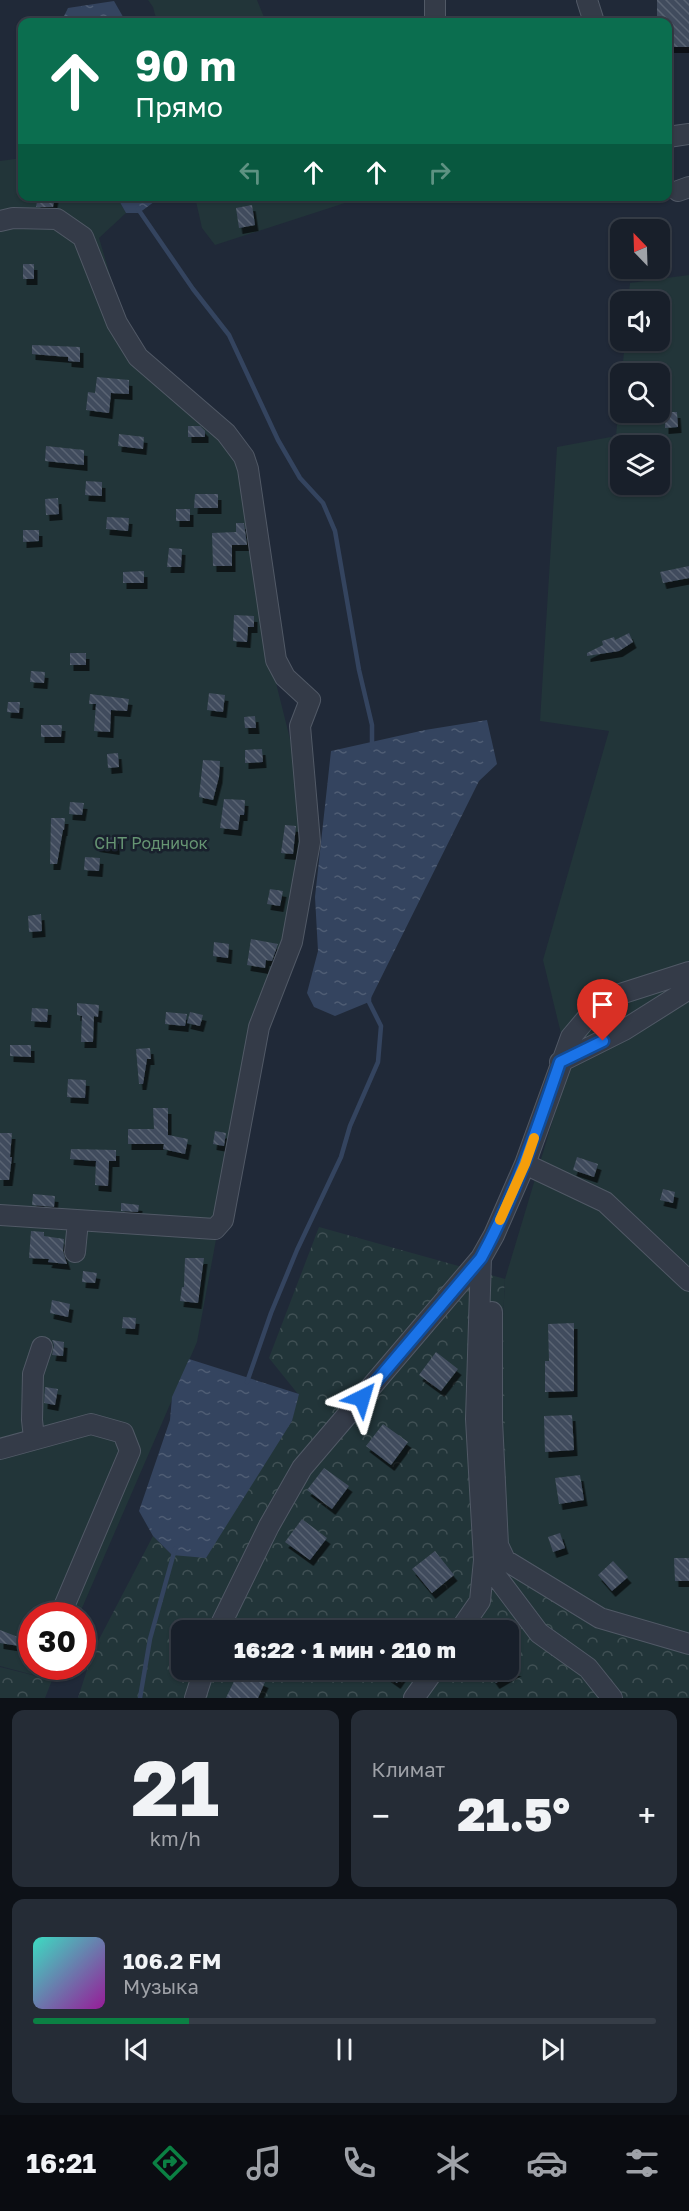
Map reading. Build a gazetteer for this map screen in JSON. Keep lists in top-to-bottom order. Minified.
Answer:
{"parks":["СНТ Родничок"],"north":"top left","page":{"turn":["90 m","Прямо"],"limit":"30","trip":"16:22 · 1 мин · 210 m","tile":[["21","km/h"],"Климат"],"heat":["−","21.5°","+"],"song":["106.2 FM","Музыка"],"tabs":"16:21"}}
